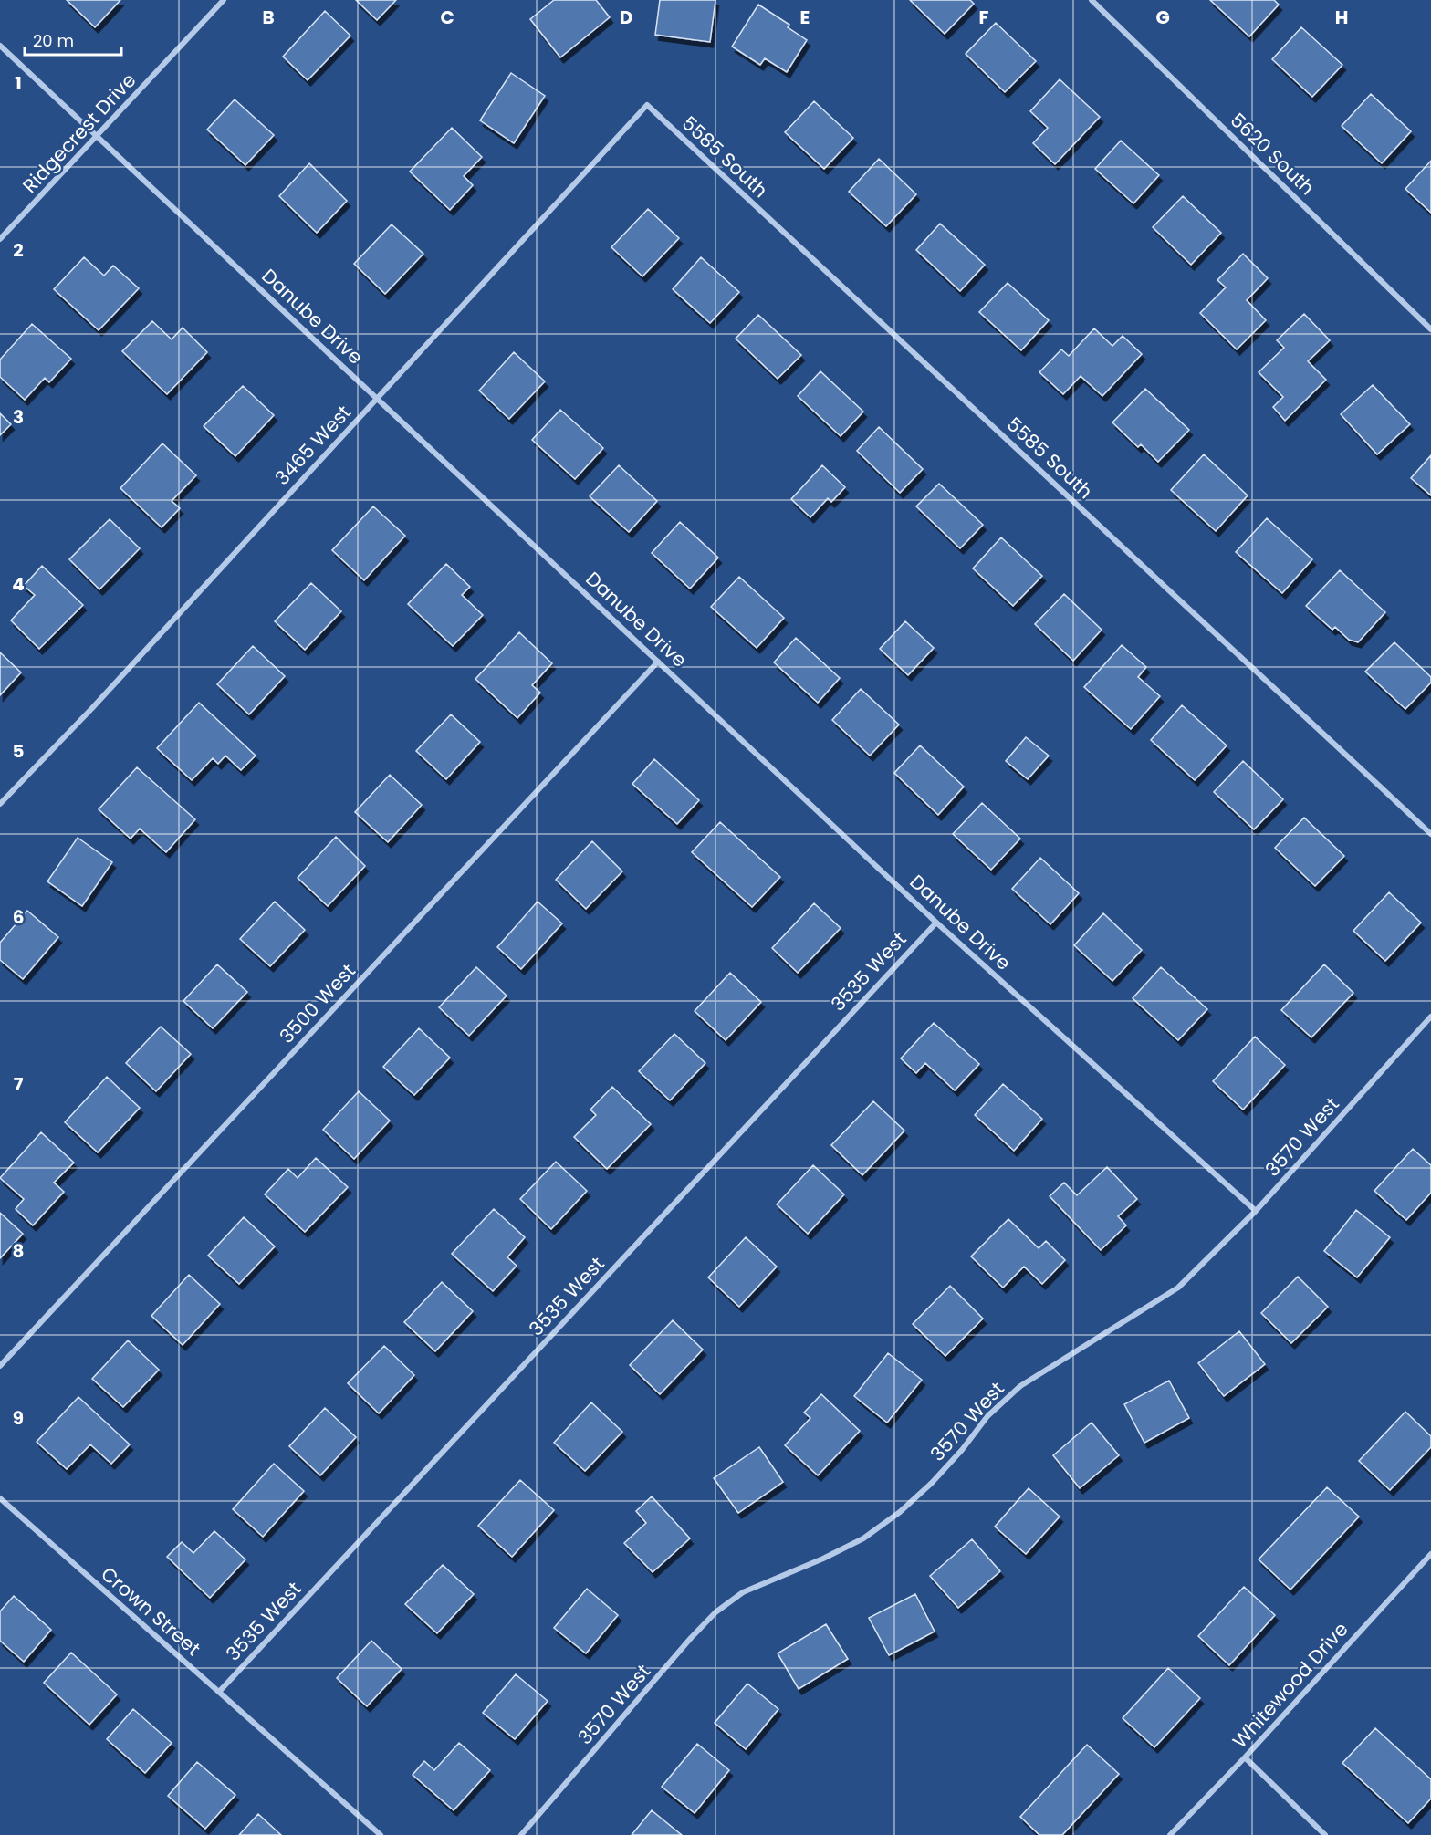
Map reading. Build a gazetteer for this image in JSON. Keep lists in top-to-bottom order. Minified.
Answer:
{"streets":{"street":["Ridgecrest Drive","5620 South","5585 South","Danube Drive","3465 West","3535 West","3500 West","3570 West","Crown Street","Whitewood Drive"]},"crossings":[["Ridgecrest Drive","Danube Drive"],["5585 South","3465 West"],["Danube Drive","3465 West"],["Danube Drive","3535 West"],["Danube Drive","3500 West"],["Danube Drive","3570 West"],["3535 West","Crown Street"]],"scale_bar":"20 m","grid":{"columns":["B","C","D","E","F","G","H"],"rows":["1","2","3","4","5","6","7","8","9"]}}
